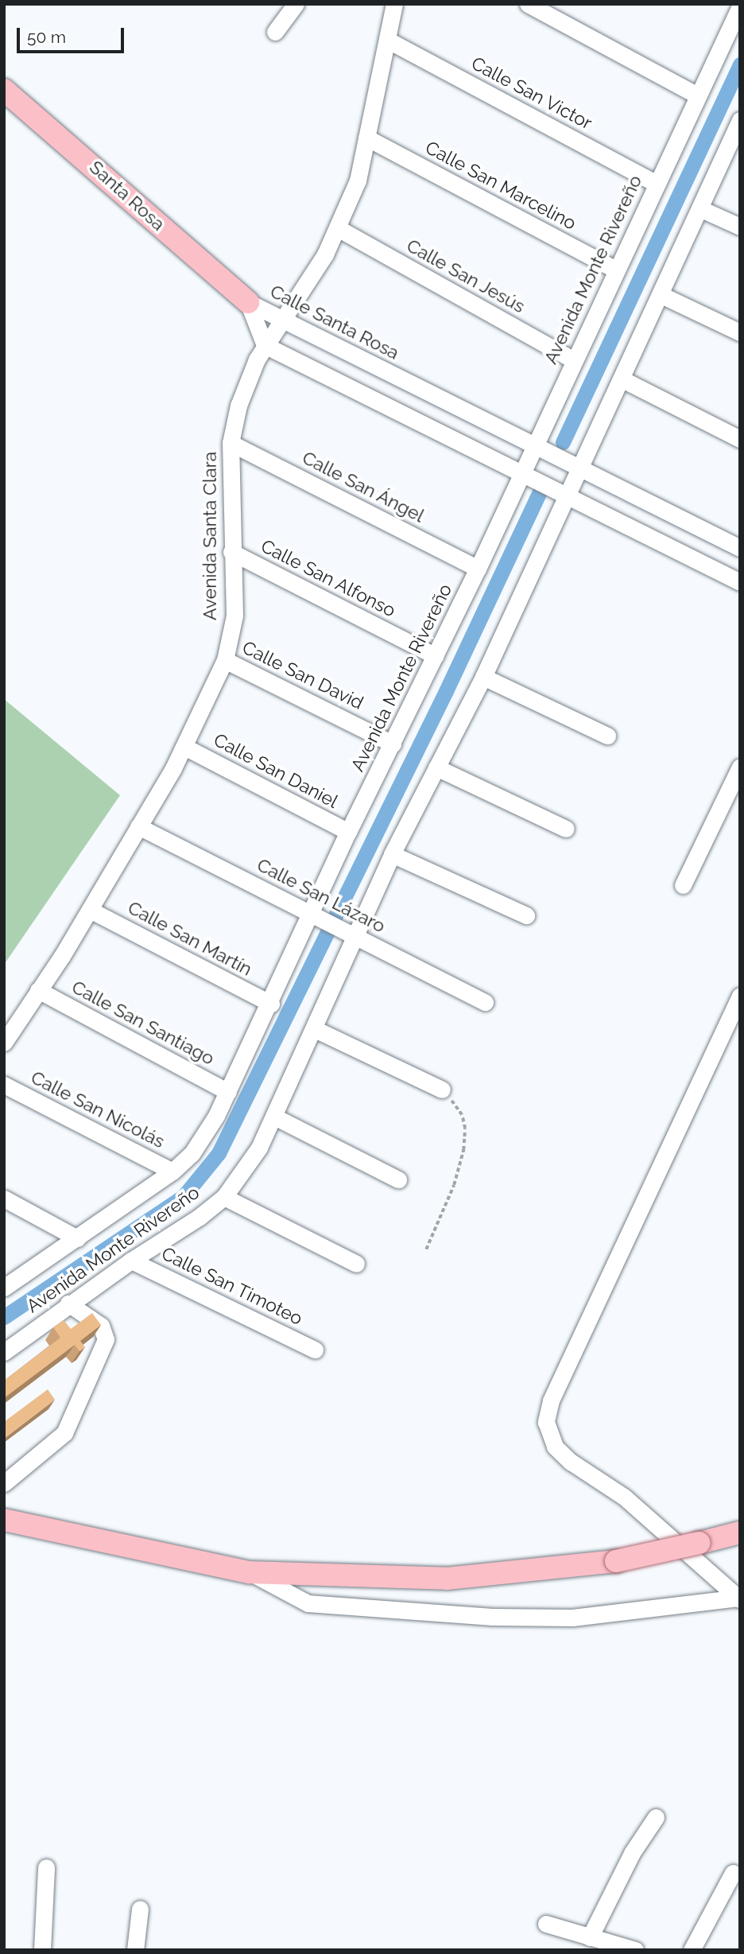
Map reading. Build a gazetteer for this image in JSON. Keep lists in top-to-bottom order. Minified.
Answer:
{"streets":{"main road":["Santa Rosa"],"street":["Calle San Victor","Calle San Marcelino","Avenida Monte Rivereño","Calle San Jesús","Calle Santa Rosa","Calle San Ángel","Avenida Santa Clara","Calle San Alfonso","Calle San David","Calle San Daniel","Calle San Lázaro","Calle San Martín","Calle San Santiago","Calle San Nicolás","Calle San Timoteo"]},"crossings":[["Calle San Victor","Avenida Monte Rivereño"],["Calle San Victor","Avenida Santa Clara"],["Calle San Marcelino","Avenida Monte Rivereño"],["Calle San Marcelino","Avenida Santa Clara"],["Santa Rosa","Calle Santa Rosa"],["Avenida Monte Rivereño","Calle San Jesús"],["Avenida Monte Rivereño","Calle Santa Rosa"],["Avenida Monte Rivereño","Calle San Ángel"],["Avenida Monte Rivereño","Calle San Alfonso"],["Avenida Monte Rivereño","Calle San David"],["Avenida Monte Rivereño","Calle San Daniel"],["Avenida Monte Rivereño","Calle San Lázaro"],["Avenida Monte Rivereño","Calle San Martín"],["Avenida Monte Rivereño","Calle San Santiago"],["Avenida Monte Rivereño","Calle San Nicolás"],["Avenida Monte Rivereño","Calle San Timoteo"],["Calle San Jesús","Avenida Santa Clara"],["Calle Santa Rosa","Avenida Santa Clara"],["Calle San Ángel","Avenida Santa Clara"],["Avenida Santa Clara","Calle San Alfonso"],["Avenida Santa Clara","Calle San David"],["Avenida Santa Clara","Calle San Daniel"],["Avenida Santa Clara","Calle San Lázaro"],["Avenida Santa Clara","Calle San Martín"],["Avenida Santa Clara","Calle San Santiago"]],"scale_bar":"50 m"}
